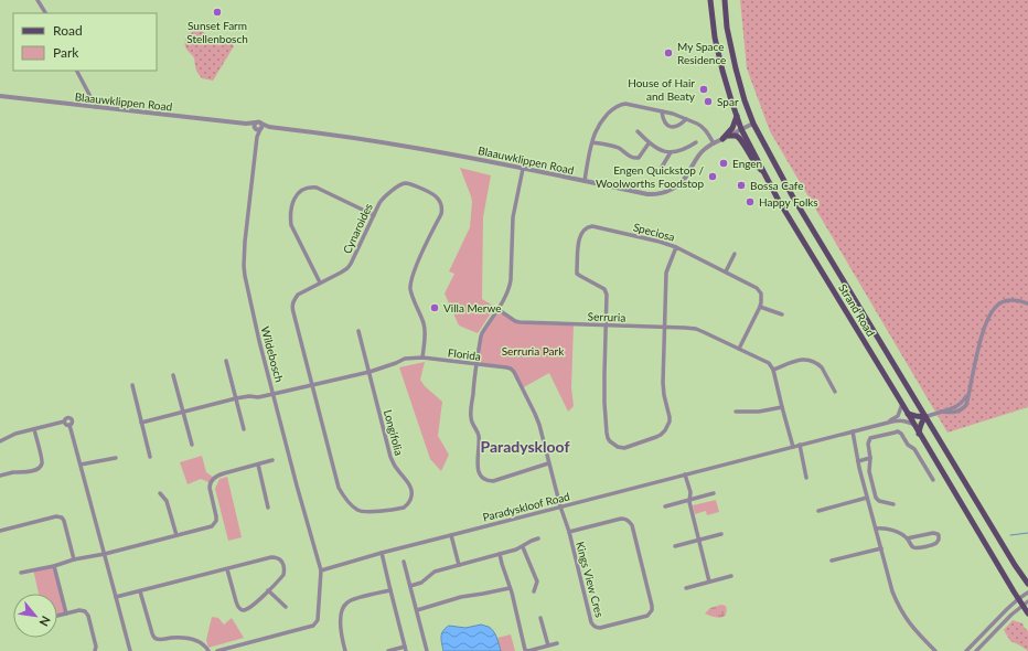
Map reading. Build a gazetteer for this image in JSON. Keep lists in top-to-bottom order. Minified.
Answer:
{"streets":{"main road":["Strand Road"],"street":["Blaauwklippen Road","Cynaroides","Speciosa","Serruria","Wildebosch","Florida","Longifolia","Paradyskloof Road","Kings View Cres"]},"crossings":[["Blaauwklippen Road","Strand Road"],["Blaauwklippen Road","Wildebosch"],["Cynaroides","Florida"],["Cynaroides","Longifolia"],["Speciosa","Serruria"],["Strand Road","Paradyskloof Road"],["Wildebosch","Florida"],["Wildebosch","Paradyskloof Road"],["Florida","Longifolia"],["Florida","Paradyskloof Road"],["Florida","Kings View Cres"],["Paradyskloof Road","Kings View Cres"]],"districts":["Paradyskloof"],"parks":["Serruria Park"],"places":["Sunset Farm Stellenbosch","My Space Residence","House of Hair and Beaty","Spar","Engen","Engen Quickstop / Woolworths Foodstop","Bossa Cafe","Happy Folks","Villa Merwe"],"legend":["Road","Park"],"north":"bottom right"}
